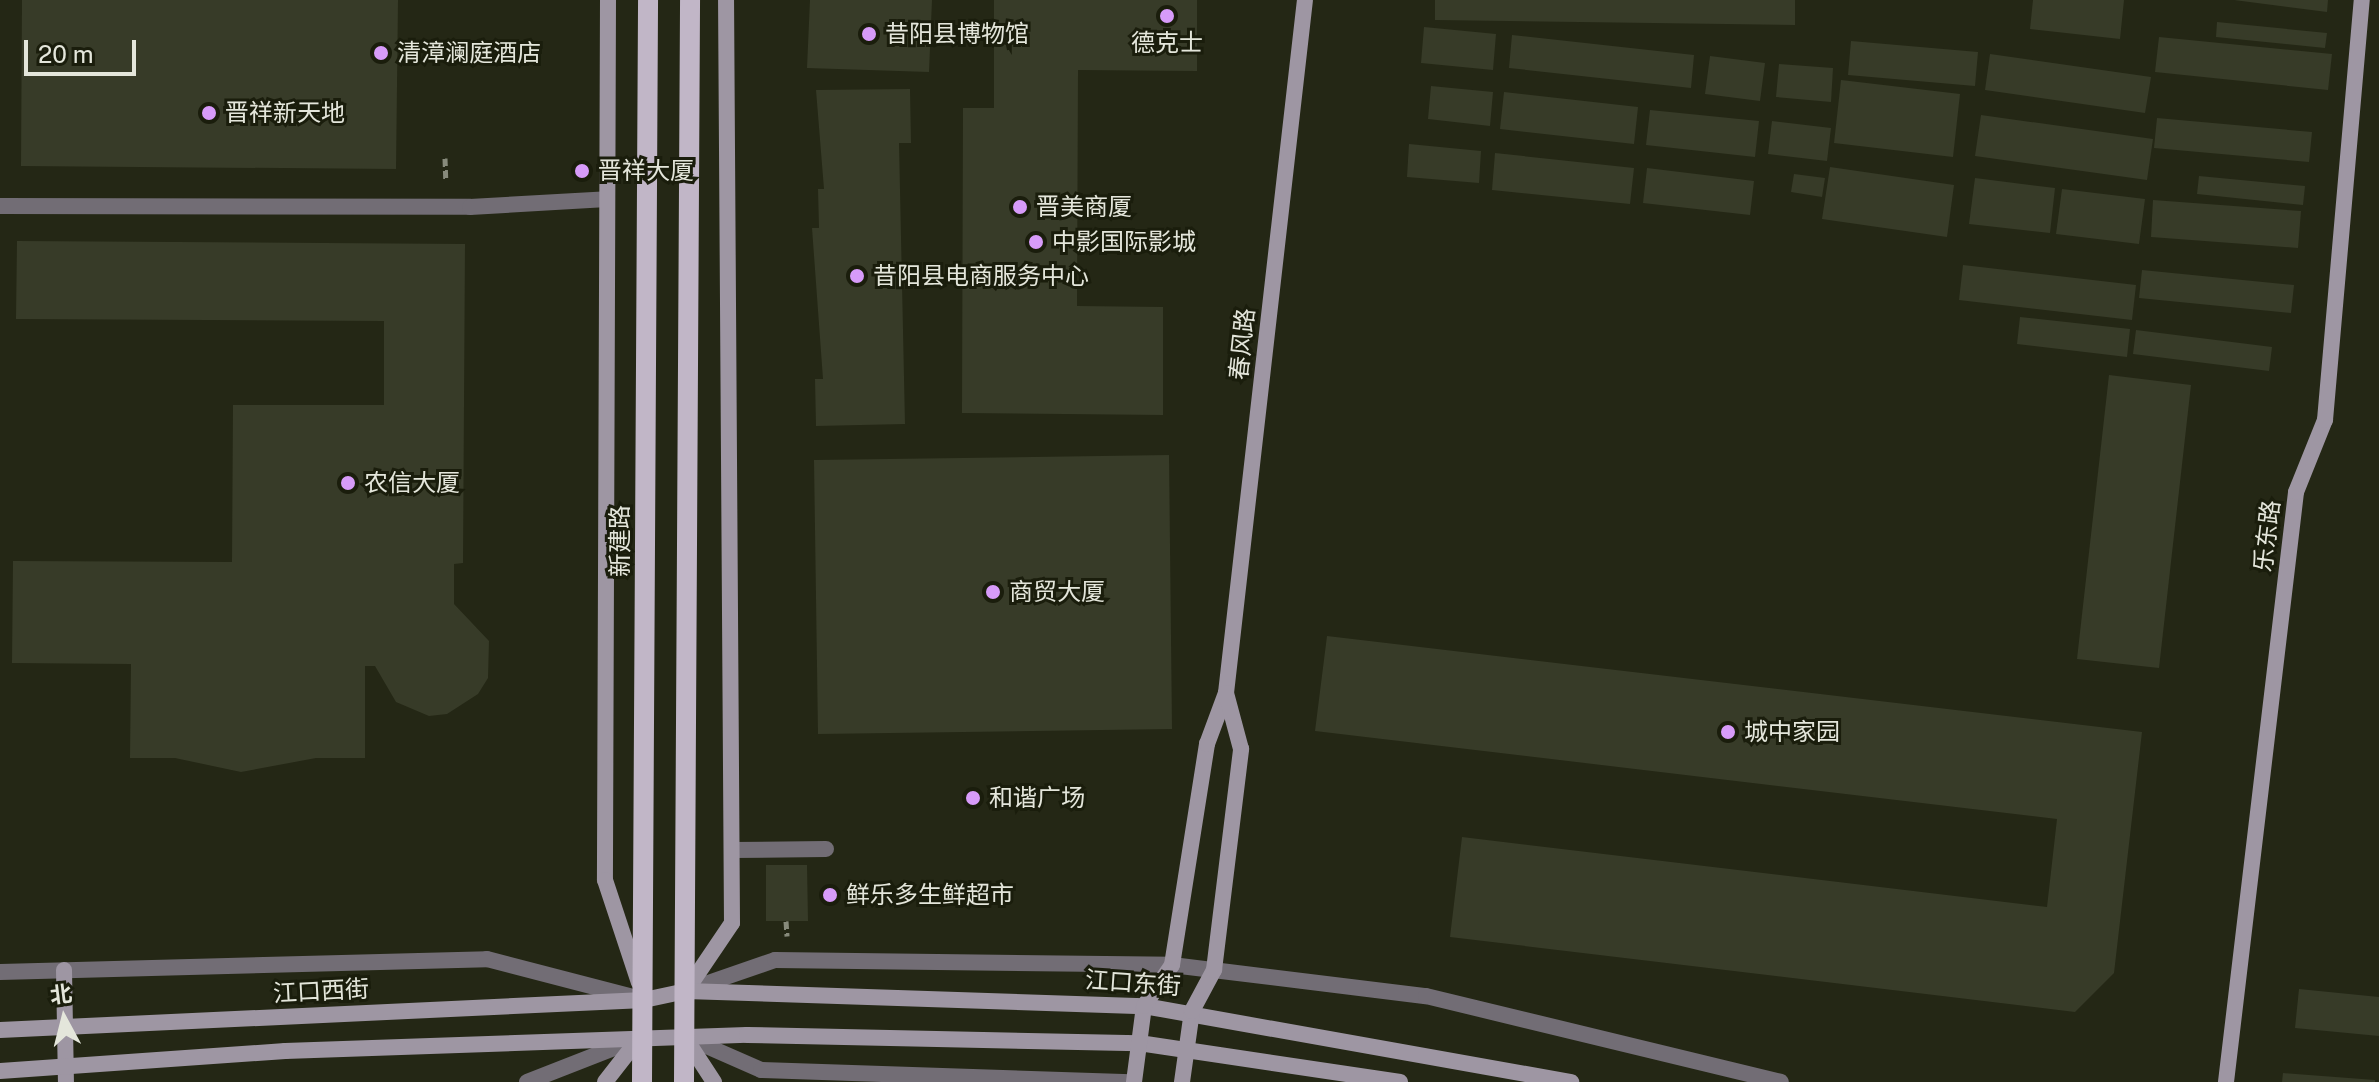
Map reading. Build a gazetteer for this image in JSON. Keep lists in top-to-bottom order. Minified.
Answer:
{"streets":{"main road":["春风路","乐东路","新建路","江口东街","江口西街"]},"crossings":[["春风路","江口东街"],["新建路","江口东街"],["新建路","江口西街"],["江口东街","江口西街"]],"places":["德克士","昔阳县博物馆","清漳澜庭酒店","晋祥新天地","晋祥大厦","晋美商厦","中影国际影城","昔阳县电商服务中心","农信大厦","商贸大厦","城中家园","和谐广场","鲜乐多生鲜超市"],"scale_bar":"20 m","north":"top"}
